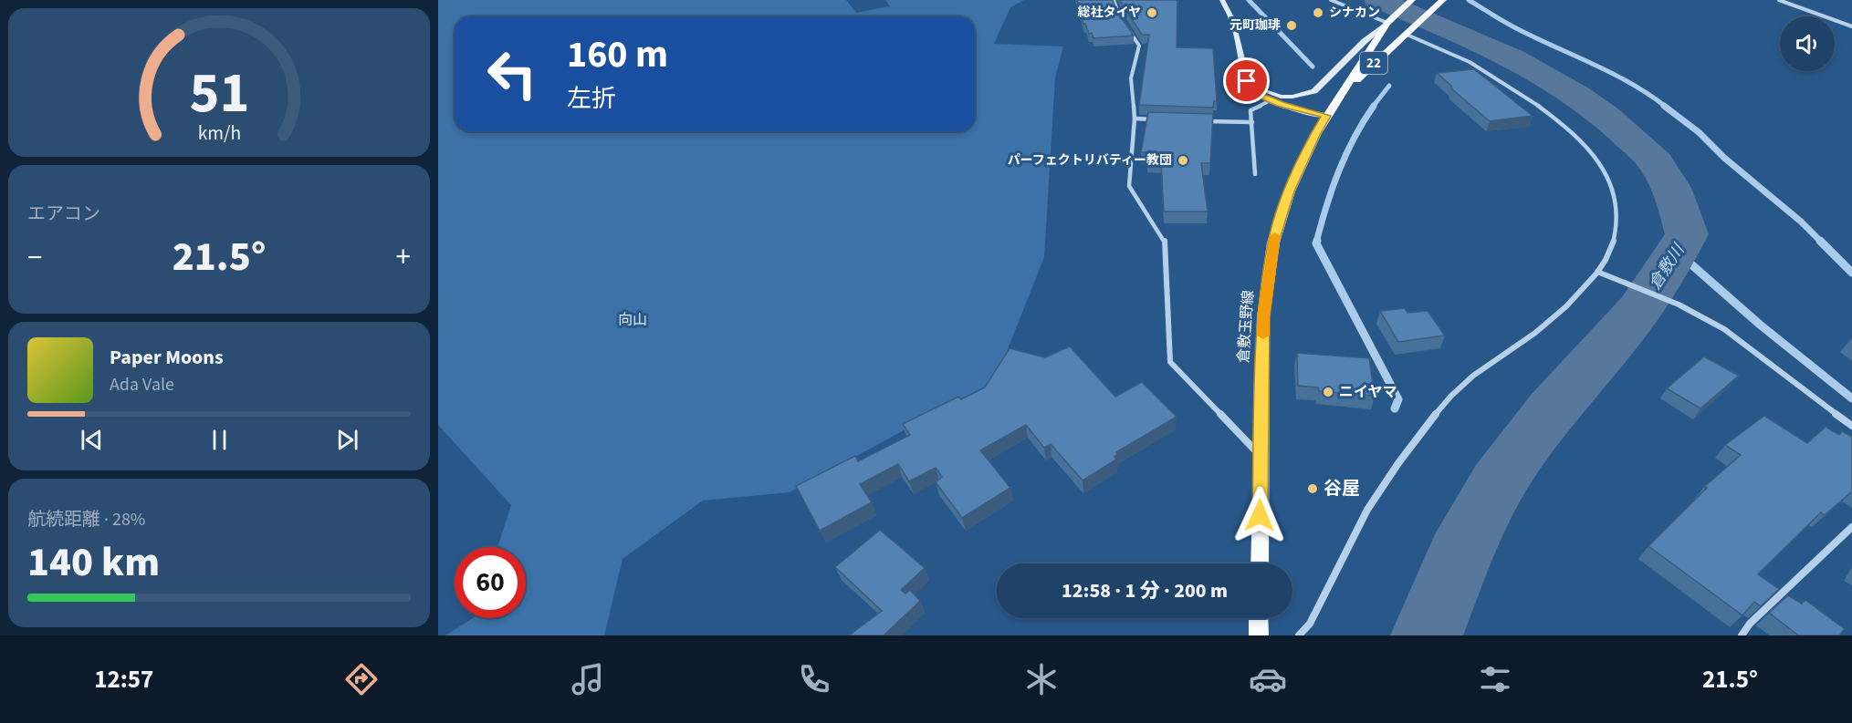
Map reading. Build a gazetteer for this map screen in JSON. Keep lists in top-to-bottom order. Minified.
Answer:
{"streets":{"main road":["22","倉敷玉野線"]},"water":["倉敷川"],"parks":["向山"],"places":["総社タイヤ","シナカン","元町珈琲","パーフェクトリバティー教団","ニイヤマ","谷屋"],"page":{"turn":["160 m","左折"],"tile":["エアコン",["航続距離 · 28%","140 km"]],"heat":["−","21.5°","+"],"song":["Paper Moons","Ada Vale"],"limit":"60","trip":"12:58 · 1 分 · 200 m","tabs":["12:57","21.5°"],"gauge":["51","km/h"]}}
